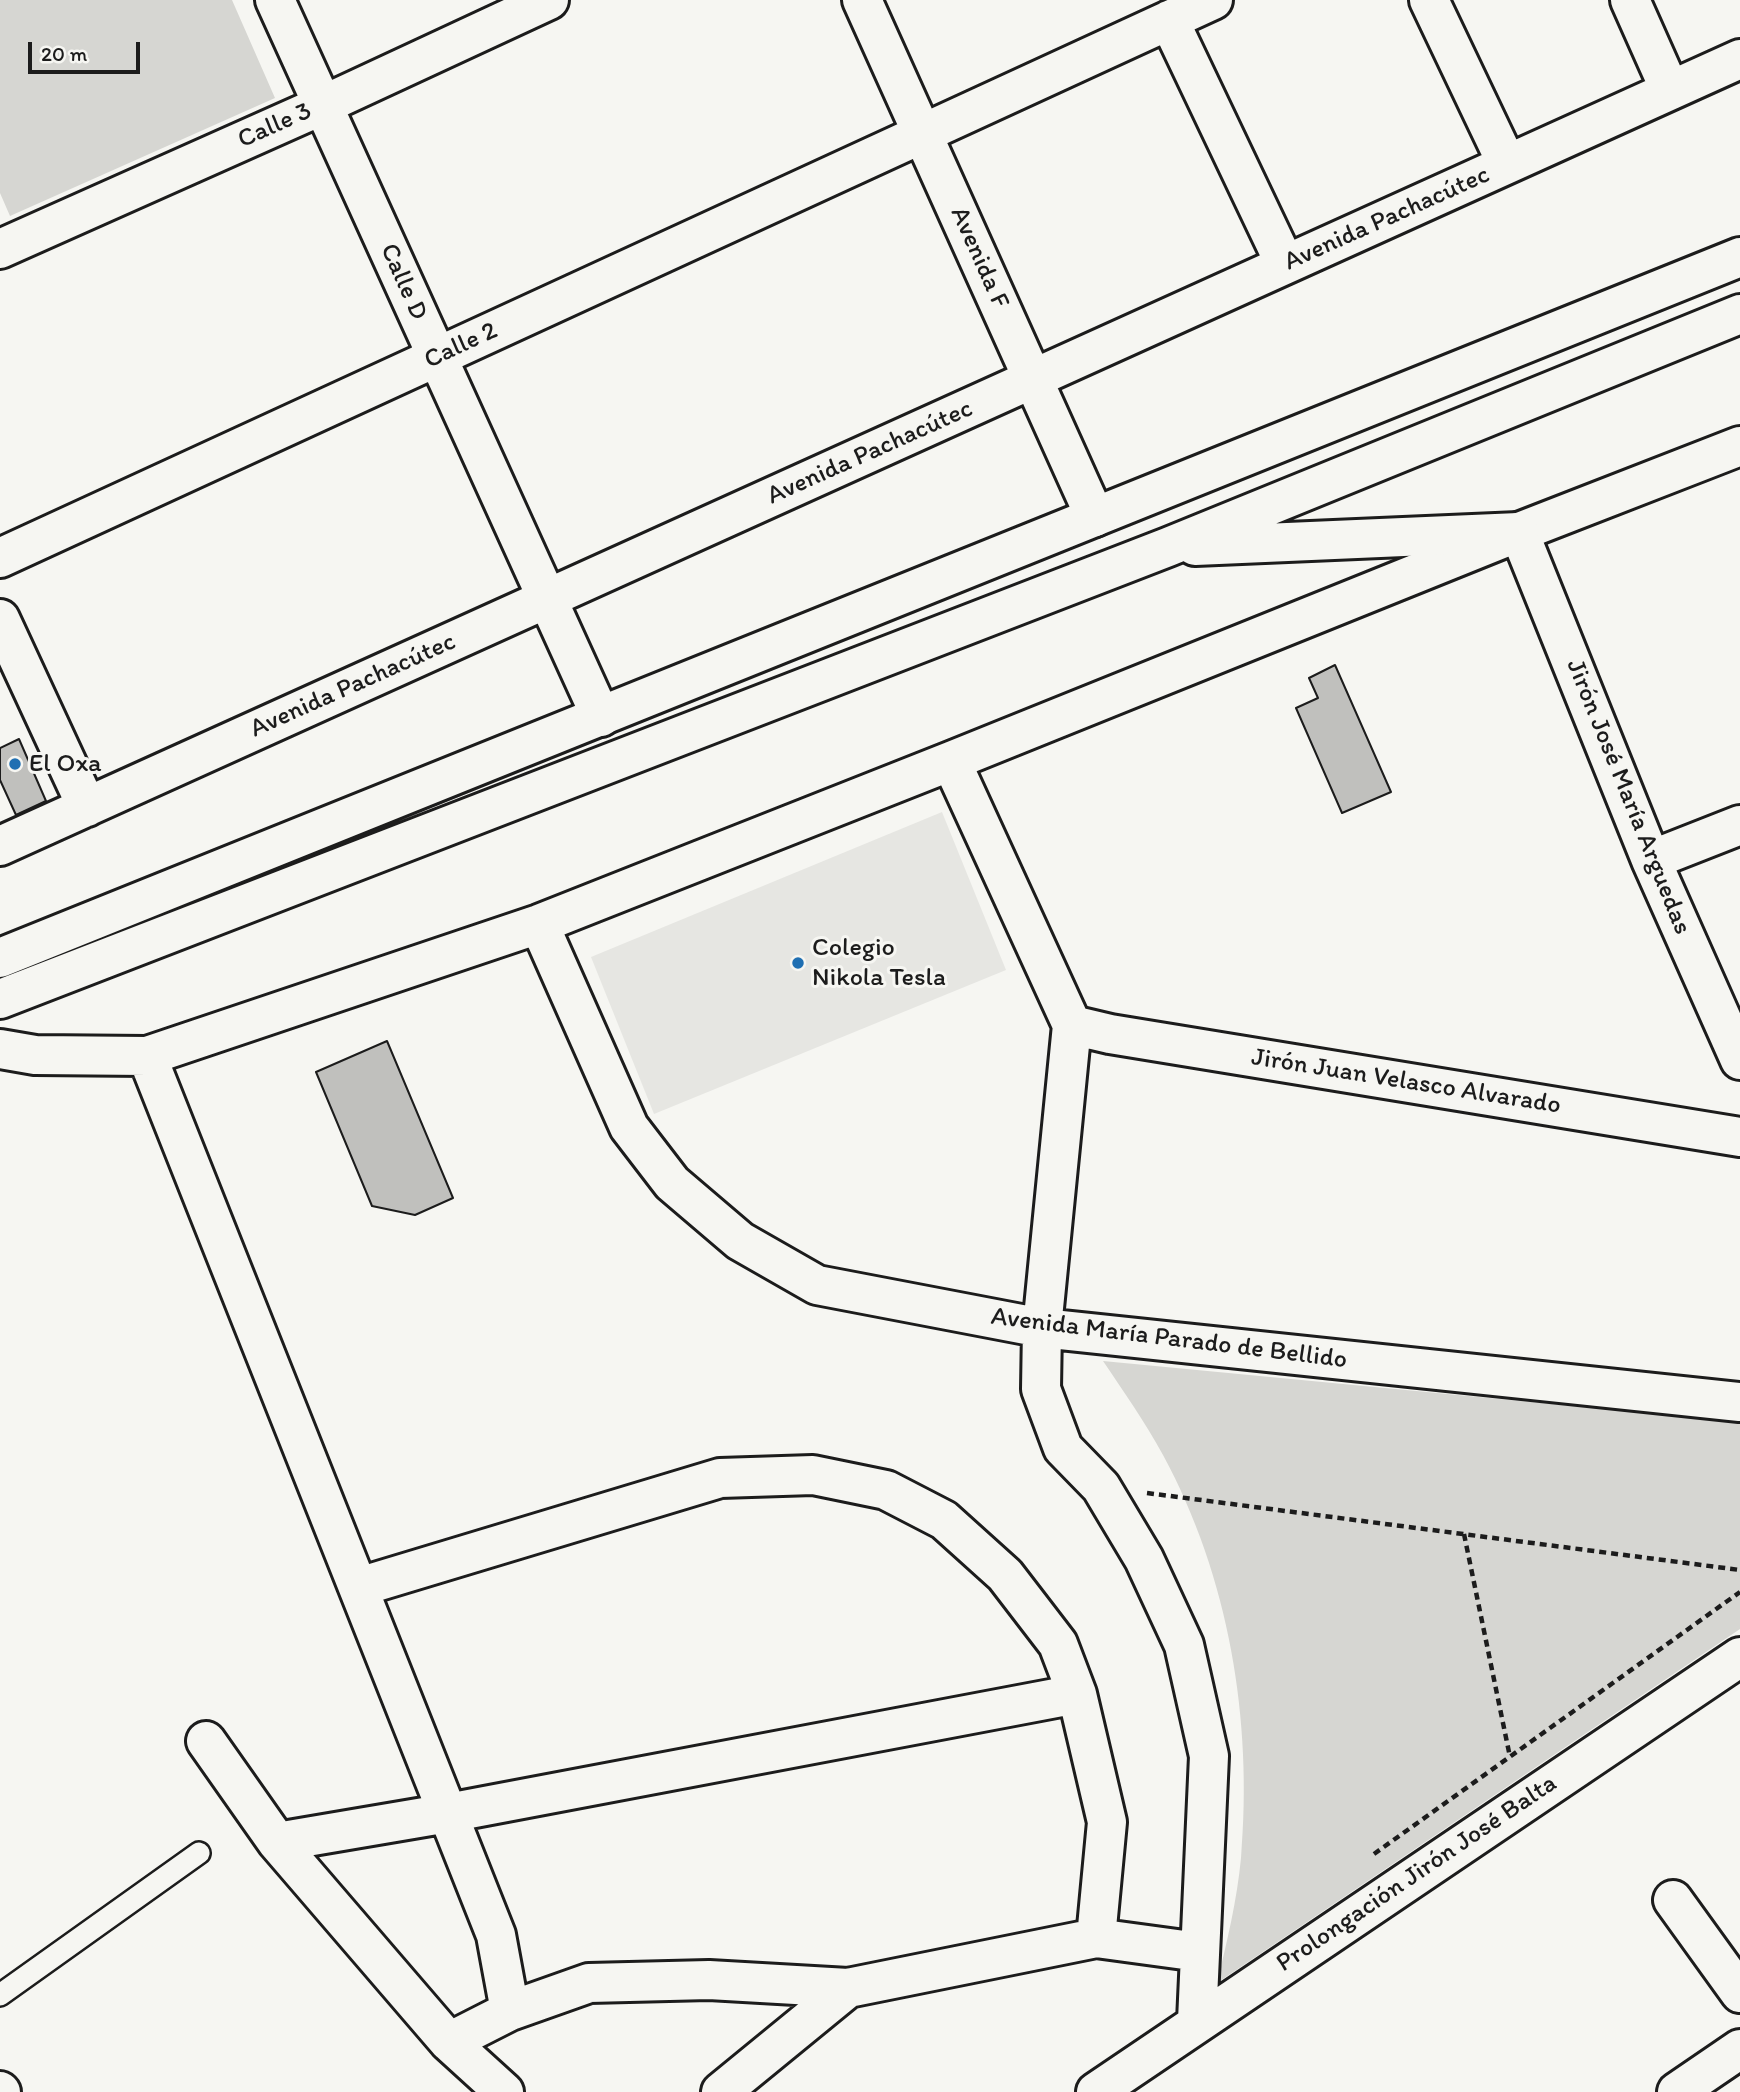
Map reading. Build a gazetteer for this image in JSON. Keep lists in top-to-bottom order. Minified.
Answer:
{"streets":{"street":["Calle 3","Avenida Pachacútec","Avenida F","Calle D","Calle 2","Jirón José María Arguedas","Jirón Juan Velasco Alvarado","Avenida María Parado de Bellido","Prolongación Jirón José Balta"]},"crossings":[["Calle 3","Calle D"],["Avenida Pachacútec","Avenida F"],["Avenida Pachacútec","Calle D"],["Avenida F","Calle 2"],["Calle D","Calle 2"]],"places":["El Oxa","Colegio Nikola Tesla"],"scale_bar":"20 m"}
